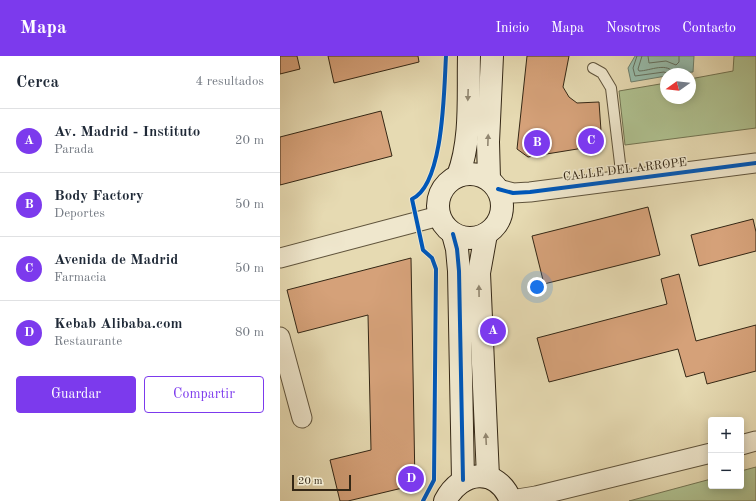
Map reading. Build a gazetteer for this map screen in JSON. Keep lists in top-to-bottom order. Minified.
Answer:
{"streets":{"street":["CALLE DEL ARROPE"]},"scale_bar":"20 m","north":"left","page":{"header":"Mapa","nav":["Inicio","Mapa","Nosotros","Contacto"],"heading":["Cerca","4 resultados"],"list":[{"mark":"A","name":"Av. Madrid - Instituto","note":"Parada","value":"20 m"},{"mark":"B","name":"Body Factory","note":"Deportes","value":"50 m"},{"mark":"C","name":"Avenida de Madrid","note":"Farmacia","value":"50 m"},{"mark":"D","name":"Kebab Alibaba.com","note":"Restaurante","value":"80 m"}],"pins":["C","B","A","D"],"buttons":["Guardar","Compartir"],"map_buttons":["+","−"],"scale":"20 m"}}
